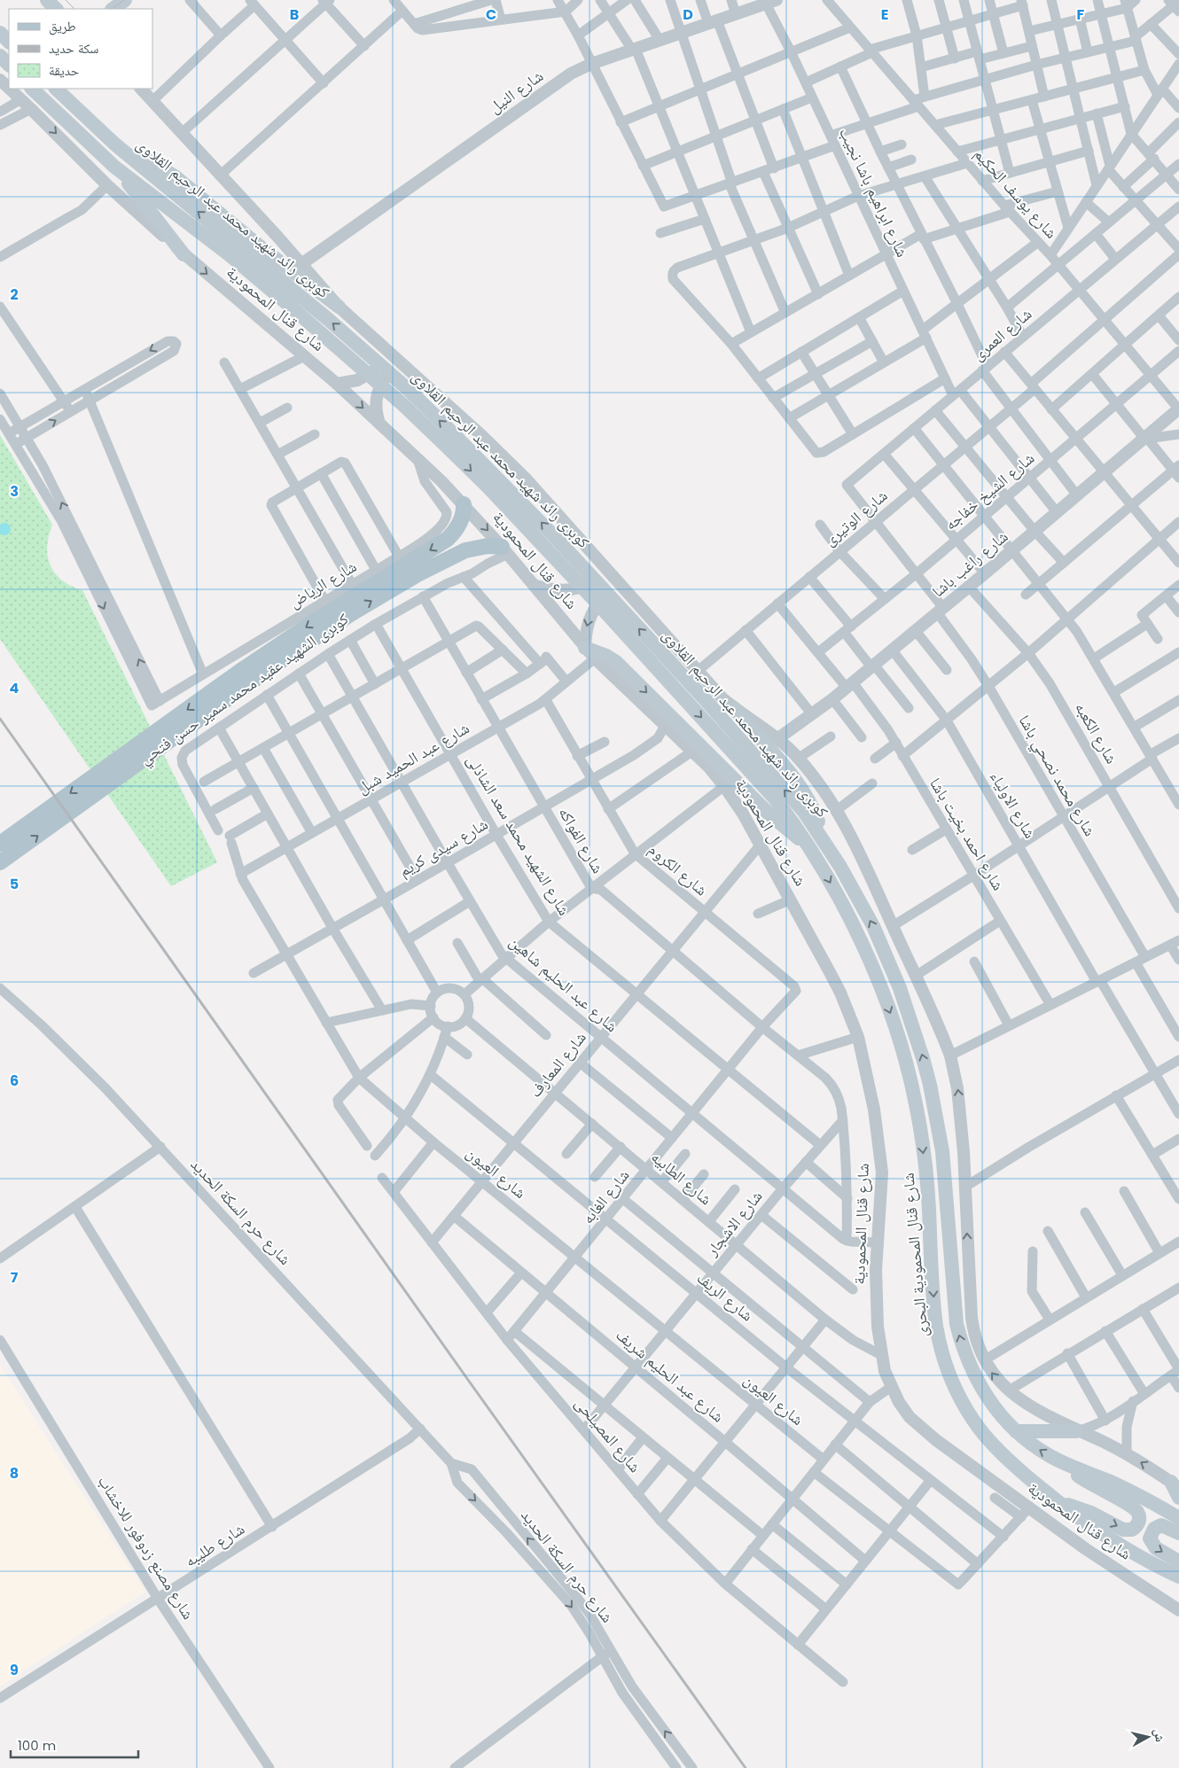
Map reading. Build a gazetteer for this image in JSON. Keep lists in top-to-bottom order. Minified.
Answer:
{"streets":{"main road":["كوبرى رائد شهيد محمد عبد الرحيم القلاوى","كوبرى الشهيد عقيد محمد سمير حسن فتحي","شارع قنال المحمودية البحرى"],"street":["شارع النيل","شارع ابراهيم باشا نجيب","شارع يوسف الحكيم","شارع قنال المحمودية","شارع العمرى","شارع الشيخ خفاجه","شارع الوتيرى","شارع راغب باشا","شارع الرياض","شارع الكعبه","شارع عبد الحميد شبل","شارع محمد نصحي باشا","شارع الاولياء","شارع احمد بخيت باشا","شارع الشهيد محمد سعد الشاذلى","شارع الفواكه","شارع سيدى كريم","شارع الكروم","شارع عبد الحليم شاهين","شارع المعارف","شارع العيون","شارع الطابيه","شارع الغابه","شارع حرم السكة الحديد","شارع الاشجار","شارع الريف","شارع عبد الحليم شريف","شارع المصيلحى","شارع طليبه","شارع مصنع زدوفور للاخشاب"]},"crossings":[["شارع النيل","شارع ابراهيم باشا نجيب"],["شارع ابراهيم باشا نجيب","شارع العمرى"],["شارع ابراهيم باشا نجيب","شارع الشيخ خفاجه"],["شارع ابراهيم باشا نجيب","شارع الوتيرى"],["شارع ابراهيم باشا نجيب","شارع راغب باشا"],["شارع يوسف الحكيم","شارع العمرى"],["شارع يوسف الحكيم","شارع الشيخ خفاجه"],["شارع يوسف الحكيم","شارع الوتيرى"],["شارع يوسف الحكيم","شارع راغب باشا"],["كوبرى رائد شهيد محمد عبد الرحيم القلاوى","شارع قنال المحمودية البحرى"],["شارع قنال المحمودية","شارع الرياض"],["شارع قنال المحمودية","كوبرى الشهيد عقيد محمد سمير حسن فتحي"],["شارع قنال المحمودية","شارع عبد الحميد شبل"],["شارع قنال المحمودية","شارع سيدى كريم"],["شارع قنال المحمودية","شارع المعارف"],["شارع قنال المحمودية","شارع الطابيه"],["شارع العمرى","شارع محمد نصحي باشا"],["شارع الشيخ خفاجه","شارع محمد نصحي باشا"],["شارع الشيخ خفاجه","شارع احمد بخيت باشا"],["شارع الوتيرى","شارع محمد نصحي باشا"],["شارع الوتيرى","شارع احمد بخيت باشا"],["شارع راغب باشا","شارع الكعبه"],["شارع راغب باشا","شارع محمد نصحي باشا"],["شارع راغب باشا","شارع الاولياء"],["شارع راغب باشا","شارع احمد بخيت باشا"],["شارع الرياض","كوبرى الشهيد عقيد محمد سمير حسن فتحي"],["شارع عبد الحميد شبل","شارع الشهيد محمد سعد الشاذلى"],["شارع عبد الحميد شبل","شارع الفواكه"],["شارع عبد الحميد شبل","شارع الكروم"],["شارع عبد الحميد شبل","شارع عبد الحليم شاهين"],["شارع عبد الحميد شبل","شارع العيون"],["شارع الشهيد محمد سعد الشاذلى","شارع سيدى كريم"],["شارع الشهيد محمد سعد الشاذلى","شارع المعارف"],["شارع الشهيد محمد سعد الشاذلى","شارع الغابه"],["شارع الشهيد محمد سعد الشاذلى","شارع الاشجار"],["شارع الفواكه","شارع سيدى كريم"],["شارع الفواكه","شارع عبد الحليم شاهين"],["شارع الفواكه","شارع المعارف"],["شارع الفواكه","شارع الغابه"],["شارع الفواكه","شارع الاشجار"],["شارع سيدى كريم","شارع الكروم"],["شارع سيدى كريم","شارع عبد الحليم شاهين"],["شارع سيدى كريم","شارع العيون"],["شارع الكروم","شارع المعارف"],["شارع الكروم","شارع الغابه"],["شارع عبد الحليم شاهين","شارع المعارف"],["شارع عبد الحليم شاهين","شارع الغابه"],["شارع عبد الحليم شاهين","شارع الاشجار"],["شارع المعارف","شارع العيون"],["شارع المعارف","شارع الطابيه"],["شارع المعارف","شارع الريف"],["شارع المعارف","شارع عبد الحليم شريف"],["شارع المعارف","شارع المصيلحى"],["شارع العيون","شارع الغابه"],["شارع العيون","شارع الاشجار"],["شارع الطابيه","شارع الغابه"],["شارع الطابيه","شارع الاشجار"],["شارع الغابه","شارع الريف"],["شارع الغابه","شارع عبد الحليم شريف"],["شارع الغابه","شارع المصيلحى"],["شارع حرم السكة الحديد","شارع طليبه"],["شارع الاشجار","شارع الريف"],["شارع الاشجار","شارع عبد الحليم شريف"],["شارع الاشجار","شارع المصيلحى"],["شارع طليبه","شارع مصنع زدوفور للاخشاب"]],"legend":["طريق","سكة حديد","حديقة"],"scale_bar":"100 m","north":"right","grid":{"columns":["B","C","D","E","F"],"rows":["2","3","4","5","6","7","8","9"]}}
